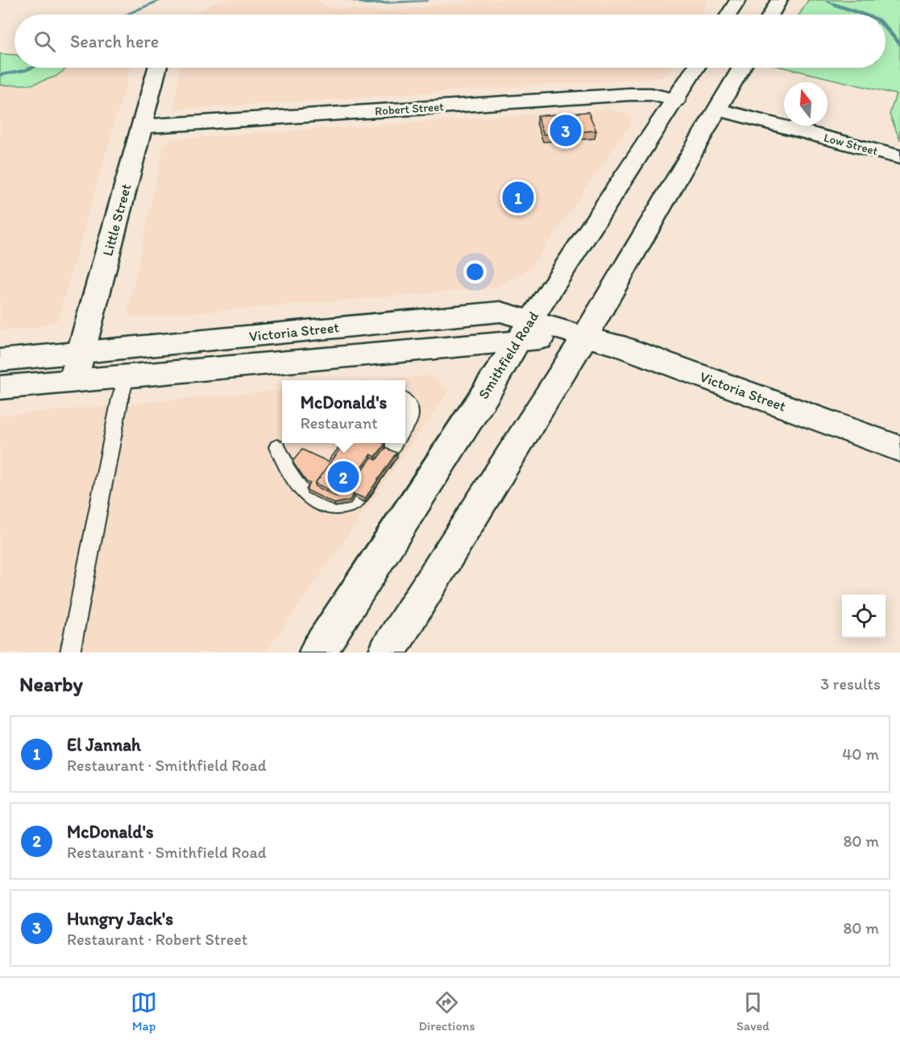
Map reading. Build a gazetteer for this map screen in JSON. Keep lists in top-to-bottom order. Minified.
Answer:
{"streets":{"main road":["Robert Street","Low Street","Little Street","Victoria Street","Smithfield Road"]},"crossings":[["Robert Street","Little Street"],["Robert Street","Smithfield Road"],["Little Street","Victoria Street"],["Victoria Street","Smithfield Road"]],"north":"top","page":{"search":"Search here","pins":["3","1","2"],"popup":["McDonald's","Restaurant"],"heading":["Nearby","3 results"],"list":[{"mark":"1","name":"El Jannah","note":"Restaurant · Smithfield Road","value":"40 m"},{"mark":"2","name":"McDonald's","note":"Restaurant · Smithfield Road","value":"80 m"},{"mark":"3","name":"Hungry Jack's","note":"Restaurant · Robert Street","value":"80 m"}],"nav":["Map","Directions","Saved"]}}
